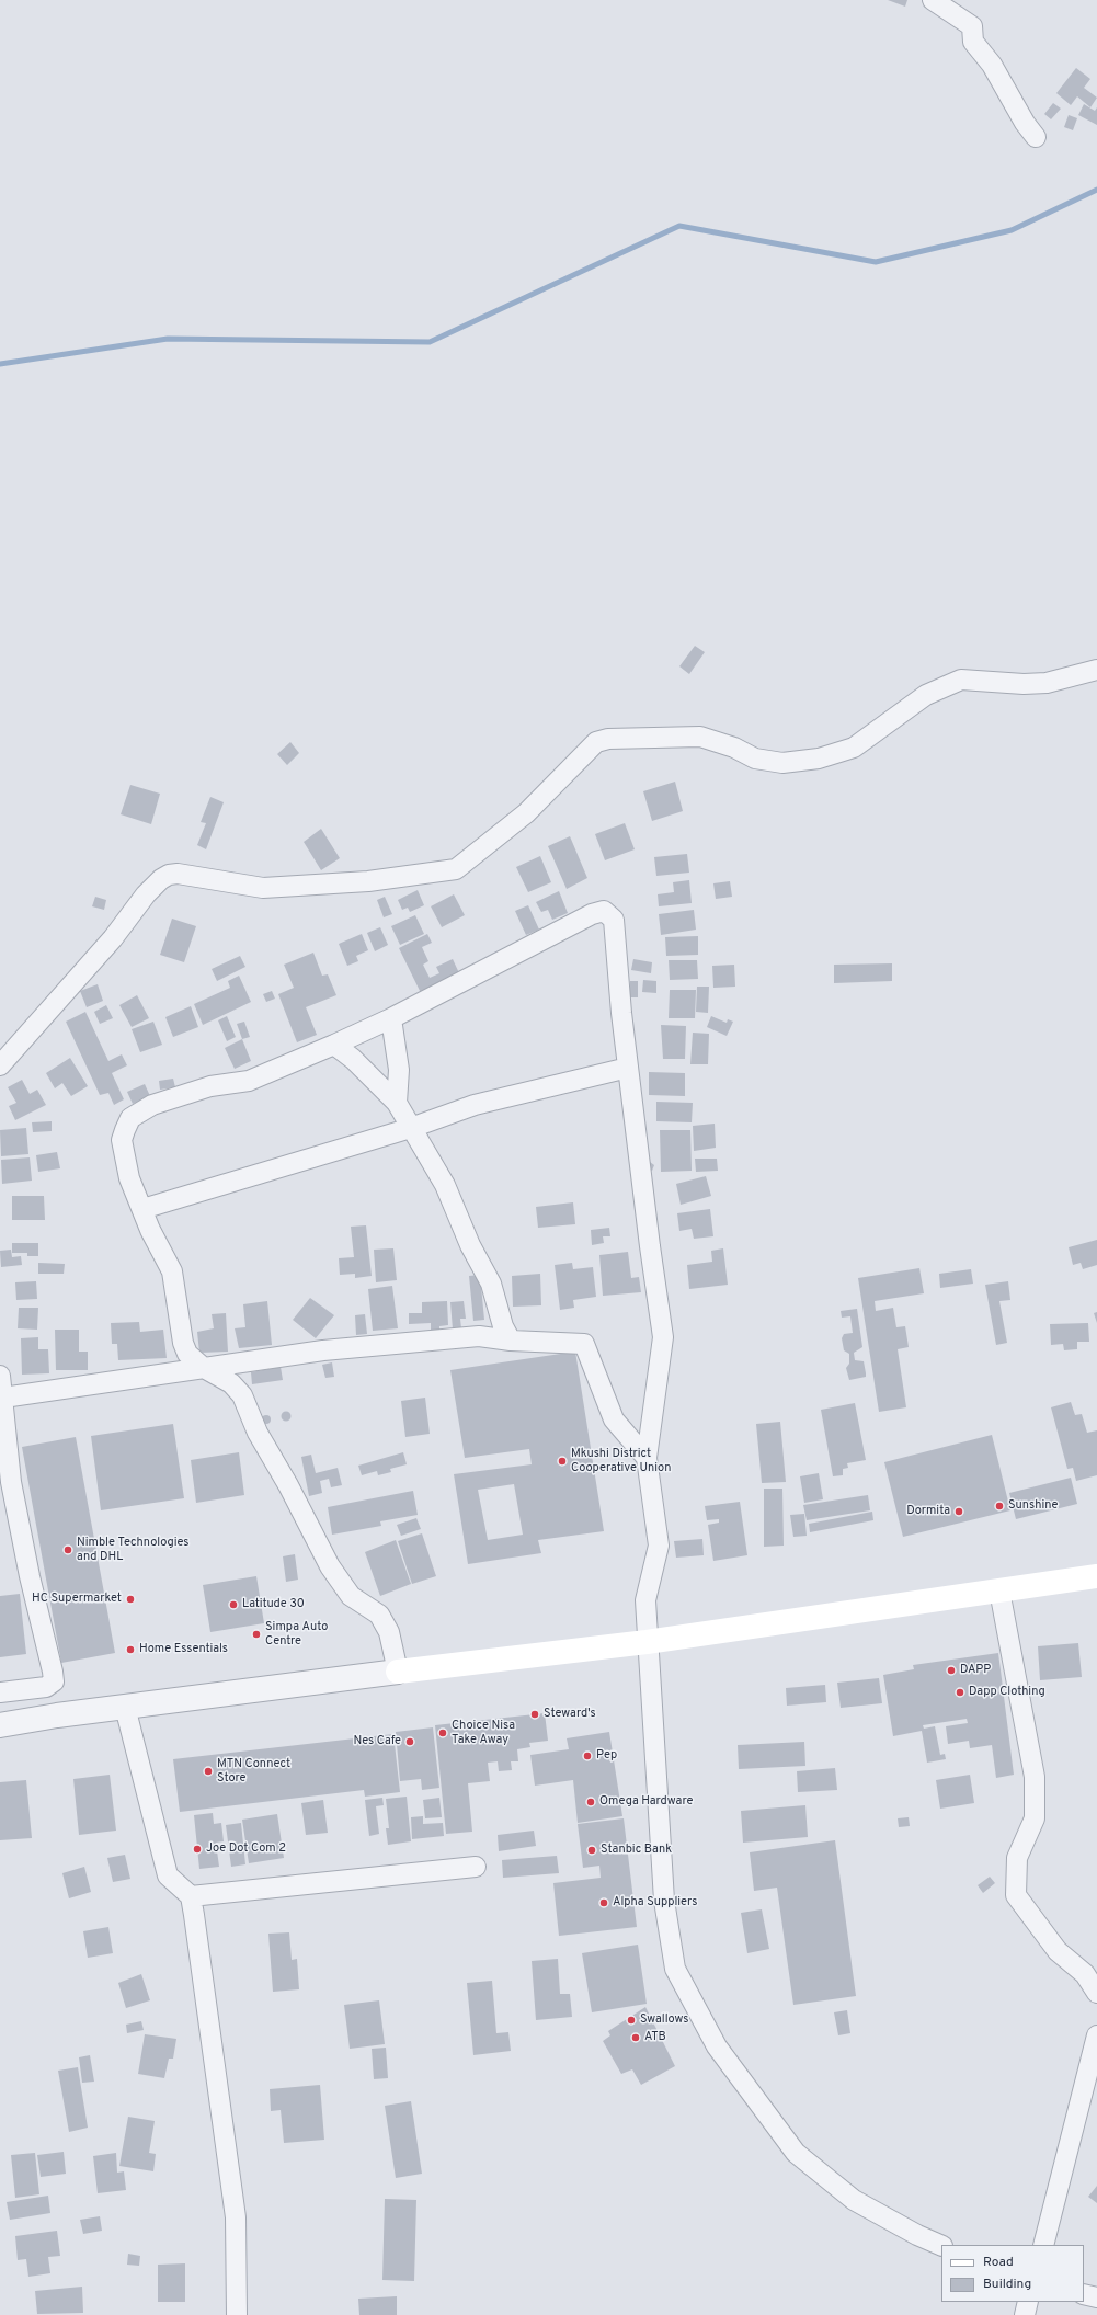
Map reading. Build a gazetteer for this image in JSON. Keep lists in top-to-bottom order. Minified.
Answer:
{"places":["Mkushi District Cooperative Union","Sunshine","Dormita","Nimble Technologies and DHL","HC Supermarket","Latitude 30","Simpa Auto Centre","Home Essentials","DAPP","Dapp Clothing","Steward's","Choice Nisa Take Away","Nes Cafe","Pep","MTN Connect Store","Omega Hardware","Joe Dot Com 2","Stanbic Bank","Alpha Suppliers","Swallows","ATB"],"legend":["Road","Building"]}
